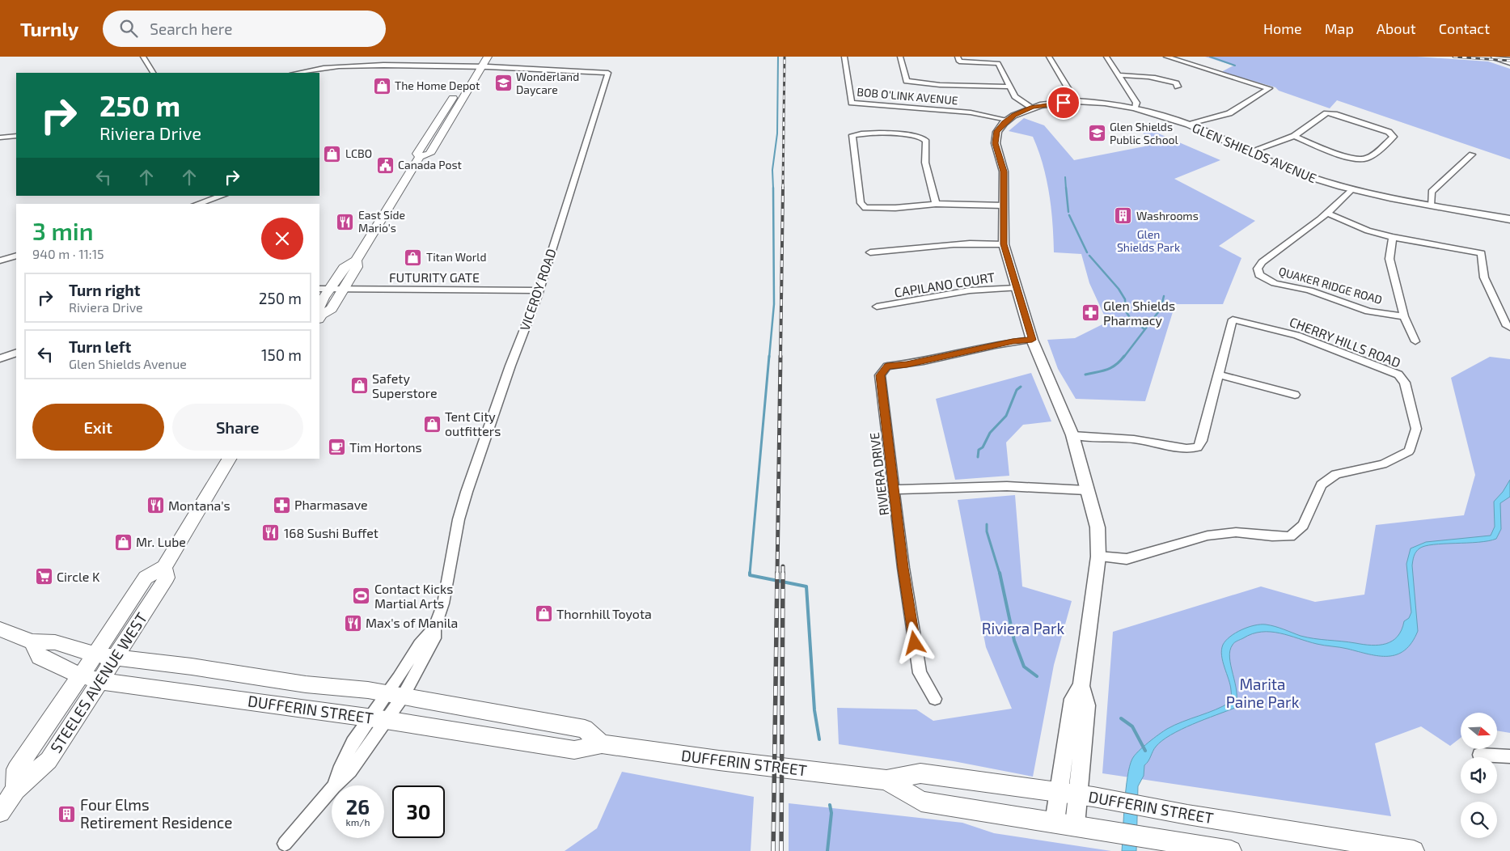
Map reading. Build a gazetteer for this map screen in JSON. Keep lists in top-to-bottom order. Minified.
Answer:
{"streets":{"main road":["STEELES AVENUE WEST","DUFFERIN STREET"],"street":["BOB O'LINK AVENUE","GLEN SHIELDS AVENUE","FUTURITY GATE","CAPILANO COURT","QUAKER RIDGE ROAD","VICEROY ROAD","CHERRY HILLS ROAD","RIVIERA DRIVE"]},"crossings":[["BOB O'LINK AVENUE","GLEN SHIELDS AVENUE"],["GLEN SHIELDS AVENUE","QUAKER RIDGE ROAD"],["FUTURITY GATE","VICEROY ROAD"],["VICEROY ROAD","DUFFERIN STREET"],["STEELES AVENUE WEST","DUFFERIN STREET"]],"parks":["Glen Shields Park","Riviera Park","Marita Paine Park"],"places":{"school or university":["Wonderland Daycare","Glen Shields Public School"],"shop":["The Home Depot","LCBO","Titan World","Safety Superstore","Tent City outfitters","Mr. Lube","Thornhill Toyota"],"public building":["Canada Post"],"building":["Washrooms","Four Elms Retirement Residence"],"restaurant":["East Side Mario's","Montana's","168 Sushi Buffet","Max's of Manila"],"pharmacy":["Glen Shields Pharmacy","Pharmasave"],"cafe":["Tim Hortons"],"supermarket":["Circle K"],"sports":["Contact Kicks Martial Arts"]},"north":"right","page":{"header":"Turnly","search":"Search here","nav":["Home","Map","About","Contact"],"turn":["250 m","Riviera Drive"],"heading":["3 min","940 m · 11:15"],"list":[{"name":"Turn right","note":"Riviera Drive","value":"250 m"},{"name":"Turn left","note":"Glen Shields Avenue","value":"150 m"}],"buttons":["Exit","Share"],"speed":"26 km/h","limit":"30"}}
